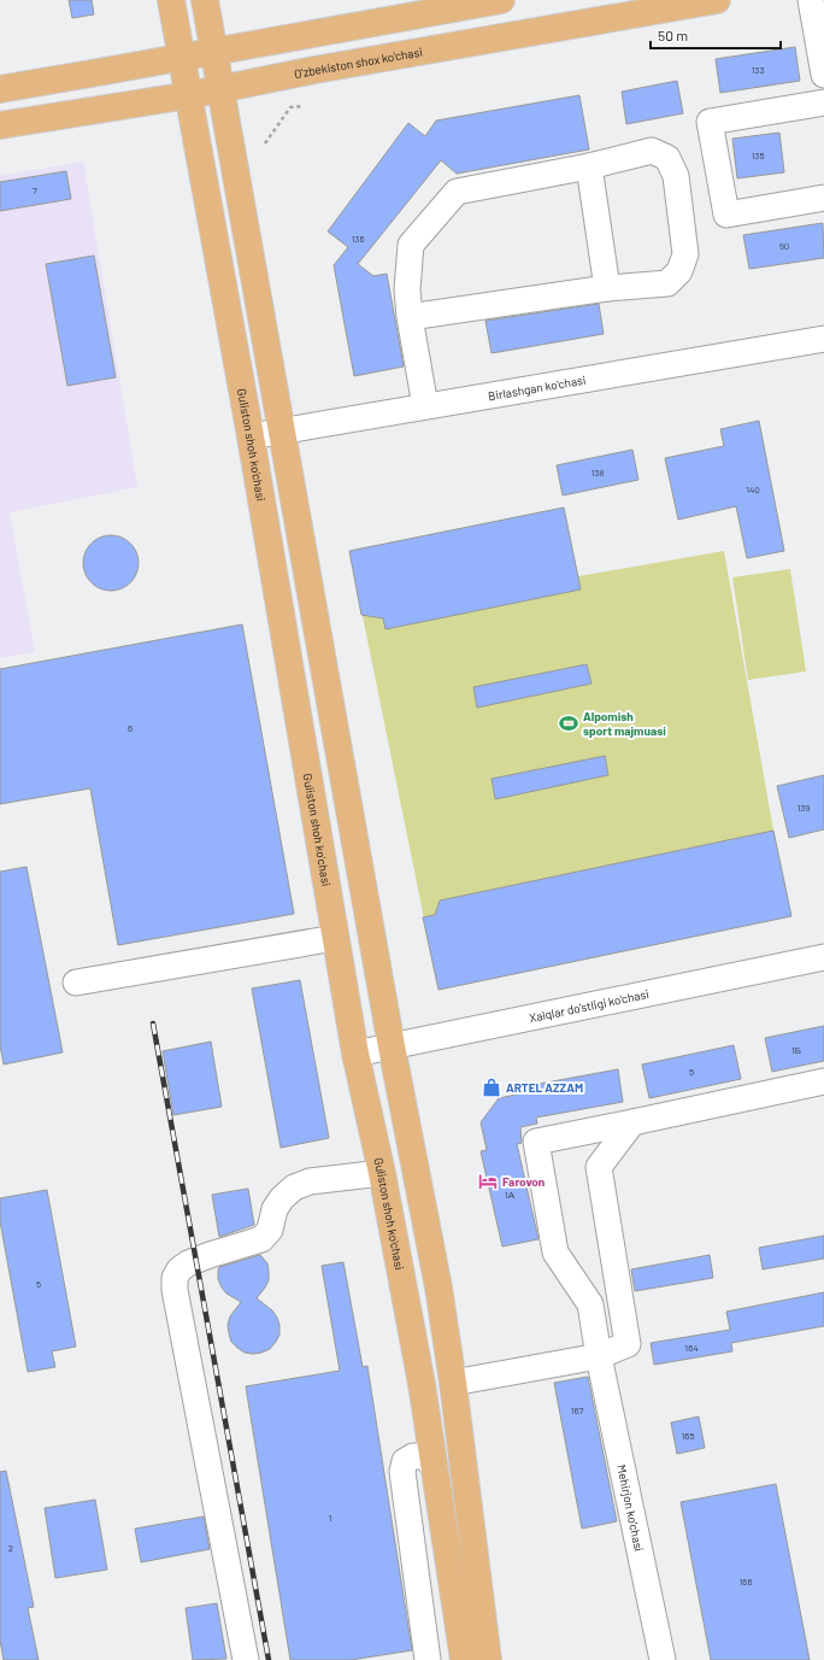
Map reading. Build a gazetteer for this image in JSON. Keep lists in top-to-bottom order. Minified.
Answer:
{"streets":{"main road":["O'zbekiston shox ko'chasi","Guliston shoh ko'chasi"],"street":["Birlashgan ko'chasi","Xalqlar do'stligi ko'chasi","Mehirjon ko'chasi"]},"crossings":[["O'zbekiston shox ko'chasi","Guliston shoh ko'chasi"],["Birlashgan ko'chasi","Guliston shoh ko'chasi"],["Guliston shoh ko'chasi","Xalqlar do'stligi ko'chasi"]],"places":{"sports":["Alpomish sport majmuasi"],"shop":["ARTEL AZZAM"],"hotel":["Farovon"]},"house_numbers":["133","135","7","136","90","138","140","6","139","1Б","5","1А","5","164","167","165","1","2","166"],"scale_bar":"50 m"}
